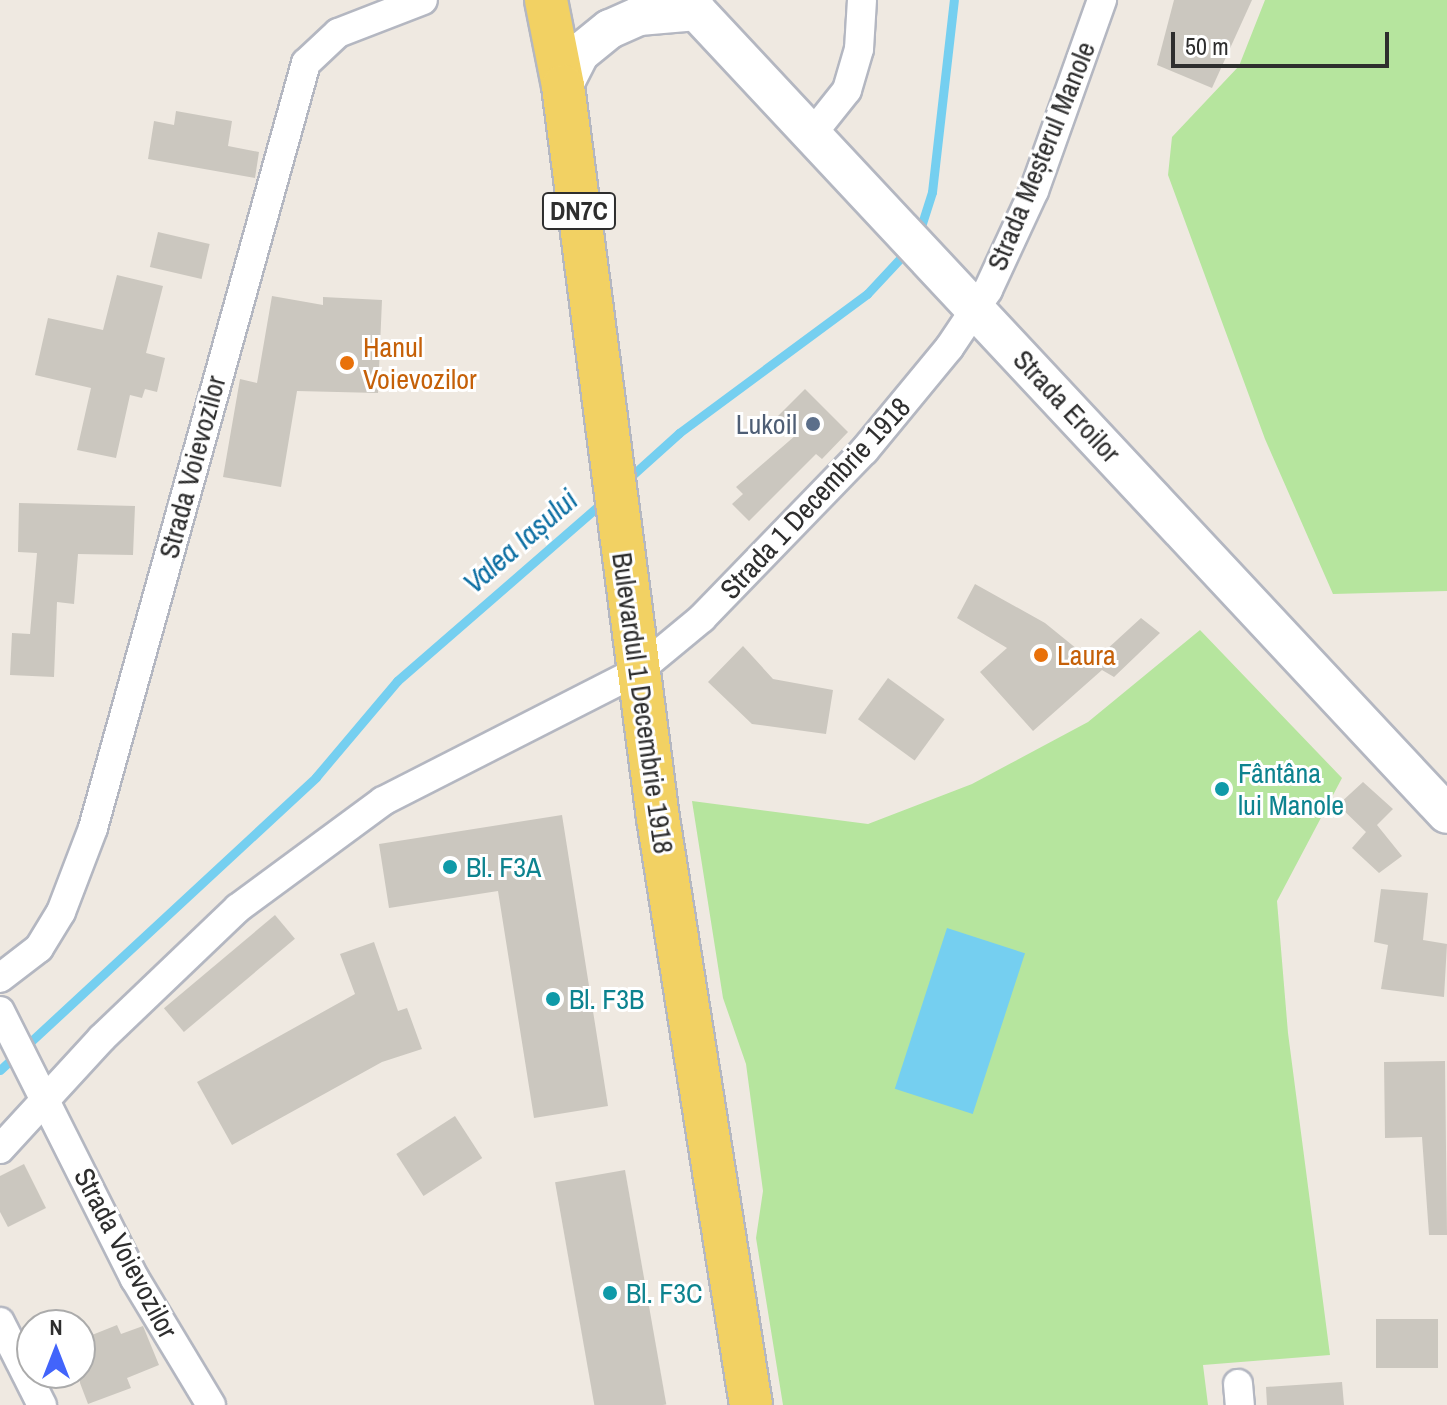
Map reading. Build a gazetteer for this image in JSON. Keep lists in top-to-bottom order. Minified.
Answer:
{"streets":{"main road":["DN7C","Strada Eroilor","Bulevardul 1 Decembrie 1918"],"street":["Strada Meșterul Manole","Strada Voievozilor","Strada 1 Decembrie 1918"]},"crossings":[["Strada Meșterul Manole","Strada Eroilor"],["Strada Meșterul Manole","Strada 1 Decembrie 1918"],["Strada Eroilor","Strada 1 Decembrie 1918"],["Strada 1 Decembrie 1918","Bulevardul 1 Decembrie 1918"]],"water":["Valea Iașului"],"places":["Hanul Voievozilor","Lukoil","Laura","Fântâna lui Manole","Bl. F3A","Bl. F3B","Bl. F3C"],"scale_bar":"50 m","north":"top"}
